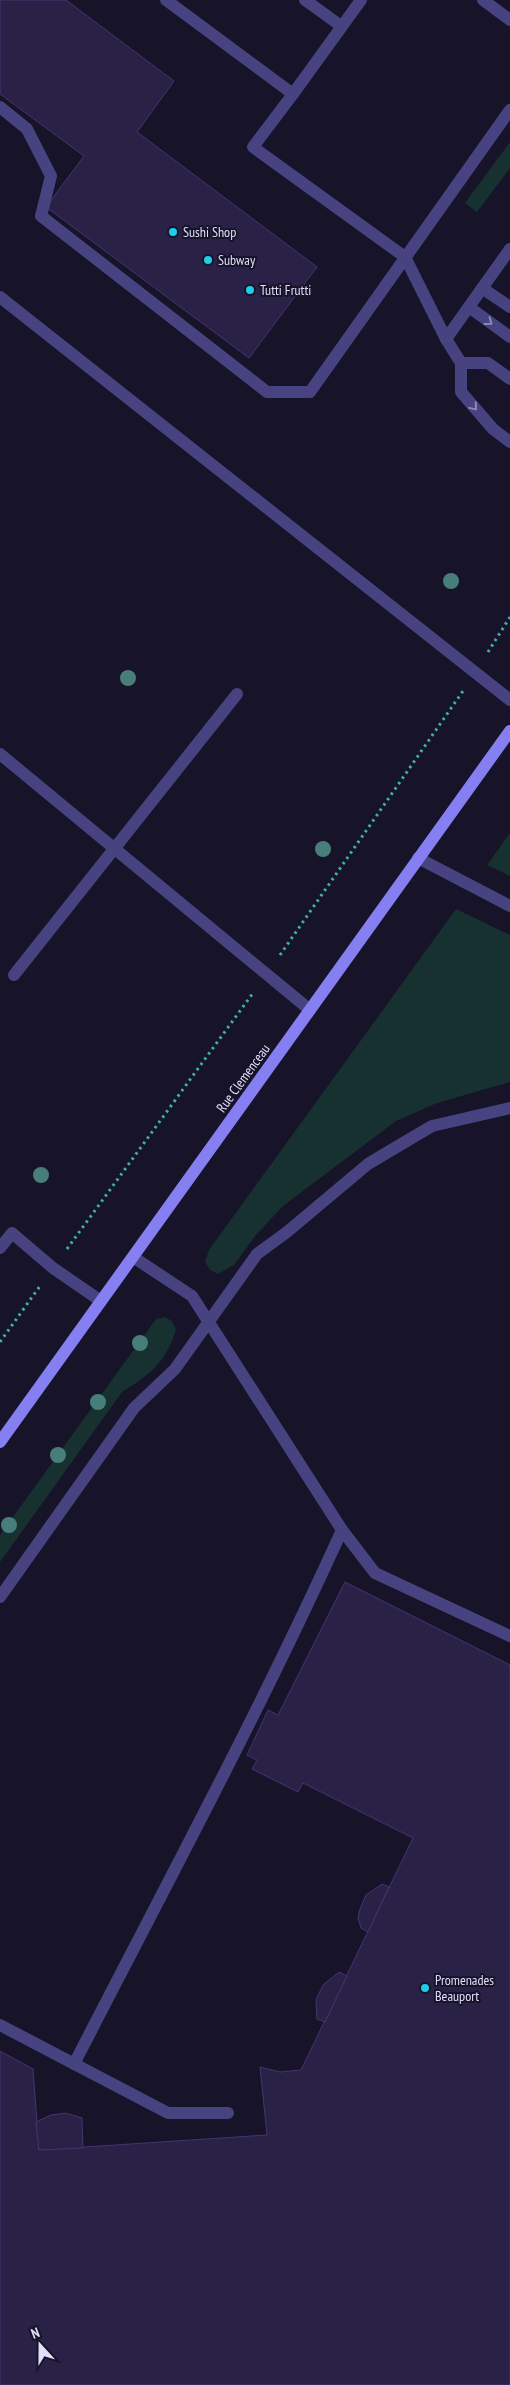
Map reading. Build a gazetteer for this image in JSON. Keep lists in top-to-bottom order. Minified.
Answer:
{"streets":{"street":["Rue Clemenceau"]},"places":["Sushi Shop","Subway","Tutti Frutti","Promenades Beauport"],"north":"top"}
